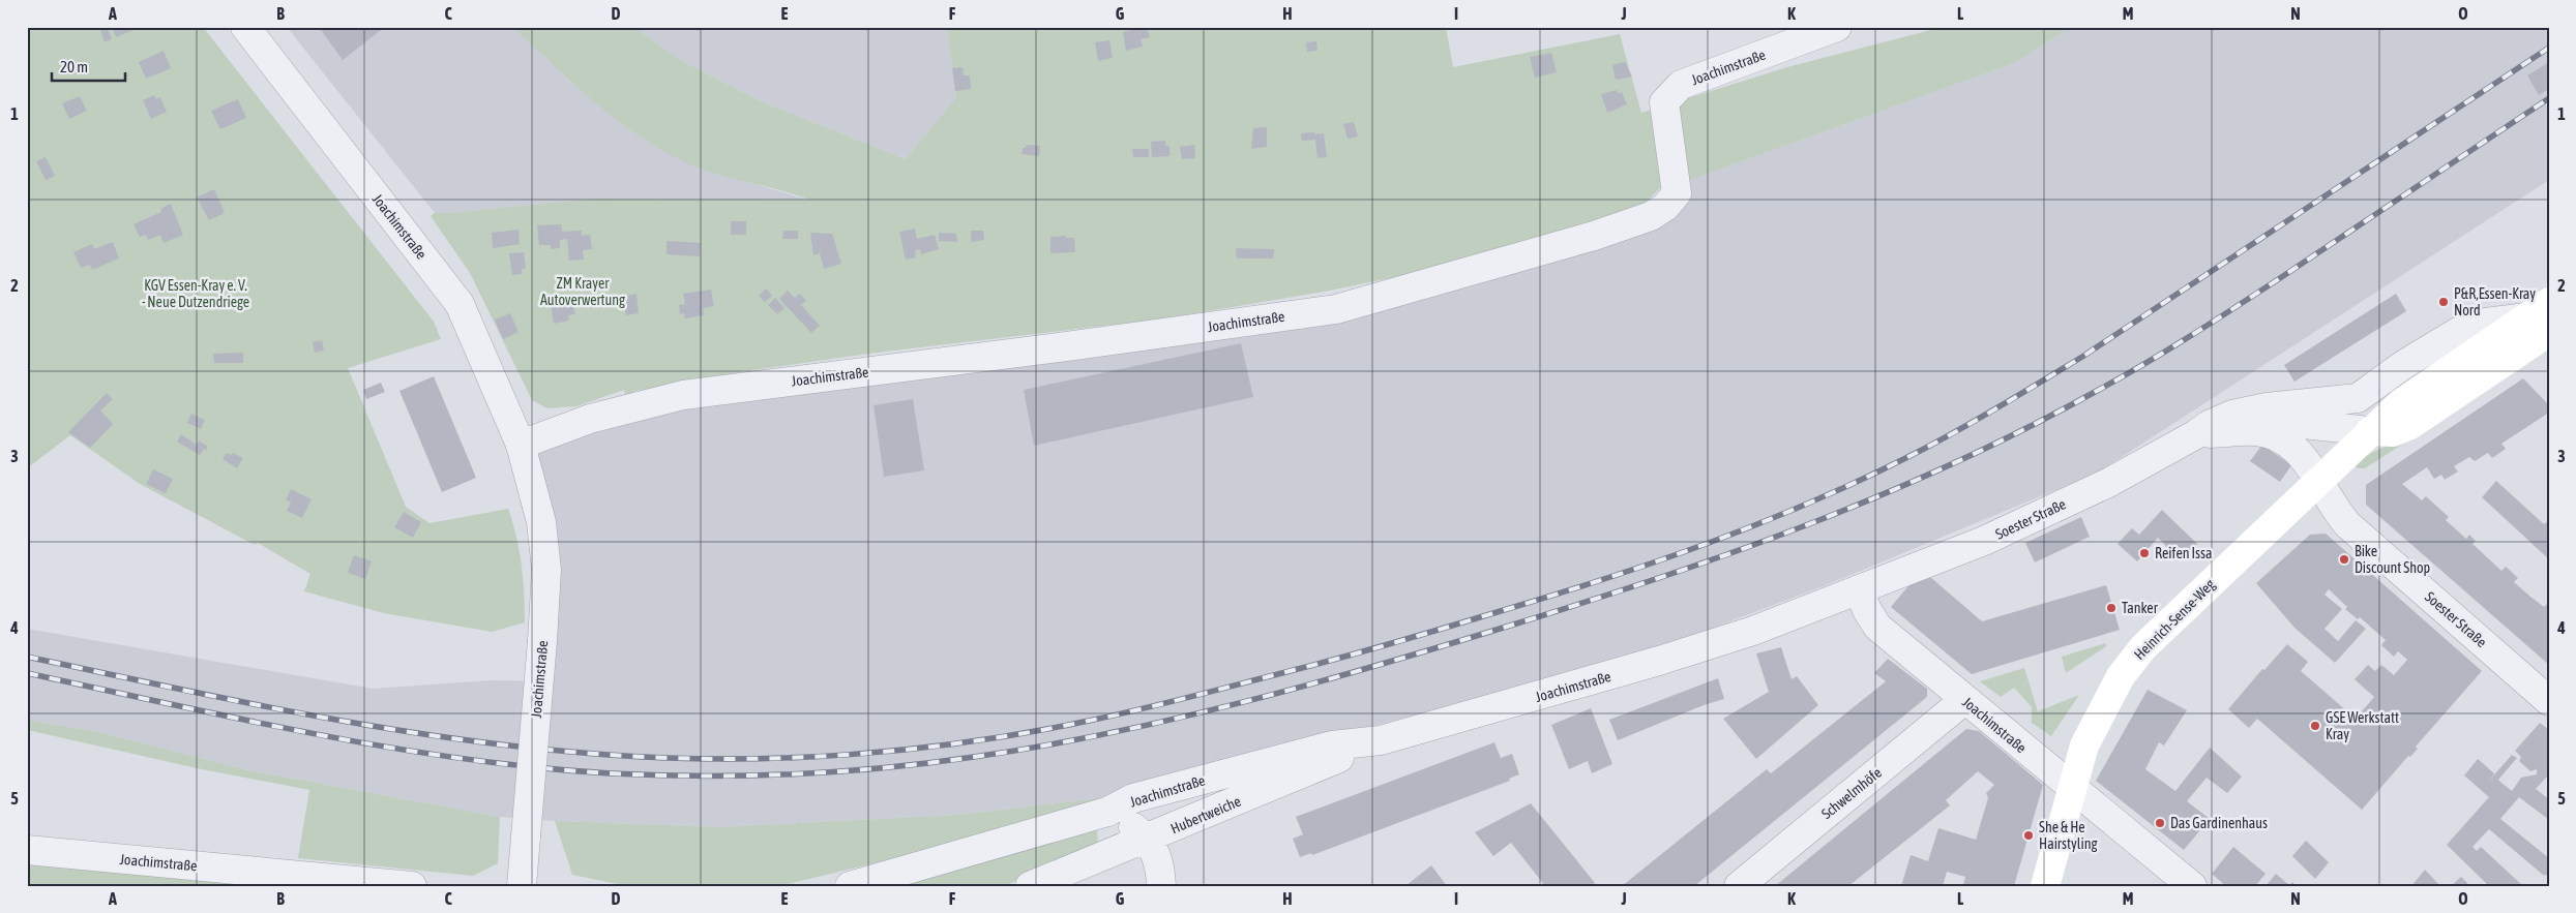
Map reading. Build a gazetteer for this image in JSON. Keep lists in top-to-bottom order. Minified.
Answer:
{"streets":{"main road":["Heinrich-Sense-Weg"],"street":["Joachimstraße","Soester Straße","Schwelmhöfe","Hubertweiche"]},"crossings":[["Joachimstraße","Soester Straße"],["Joachimstraße","Heinrich-Sense-Weg"],["Joachimstraße","Schwelmhöfe"],["Joachimstraße","Hubertweiche"],["Soester Straße","Heinrich-Sense-Weg"]],"parks":["ZM Krayer Autoverwertung","KGV Essen-Kray e. V. - Neue Dutzendriege"],"places":["P&R,Essen-Kray Nord","Reifen Issa","Bike Discount Shop","Tanker","GSE Werkstatt Kray","Das Gardinenhaus","She & He Hairstyling"],"scale_bar":"20 m","grid":{"columns":["A","B","C","D","E","F","G","H","I","J","K","L","M","N","O"],"rows":["1","2","3","4","5"]}}
